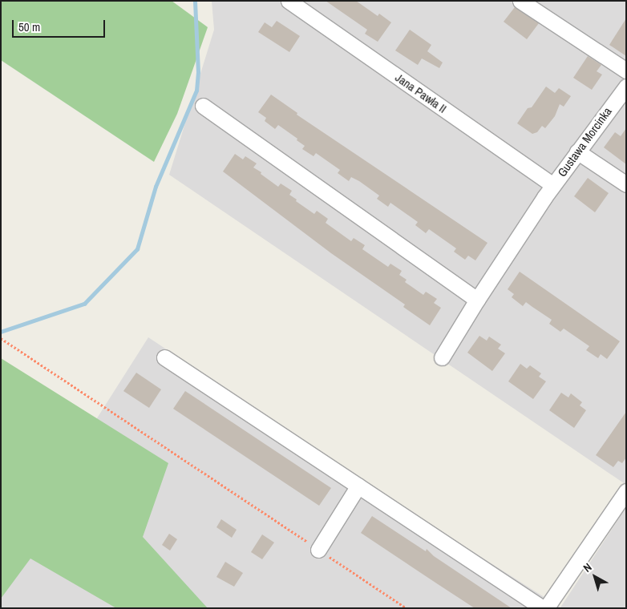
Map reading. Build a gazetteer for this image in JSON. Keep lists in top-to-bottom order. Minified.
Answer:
{"streets":{"street":["Jana Pawła II","Gustawa Morcinka"]},"crossings":[["Jana Pawła II","Gustawa Morcinka"]],"scale_bar":"50 m","north":"top left"}
